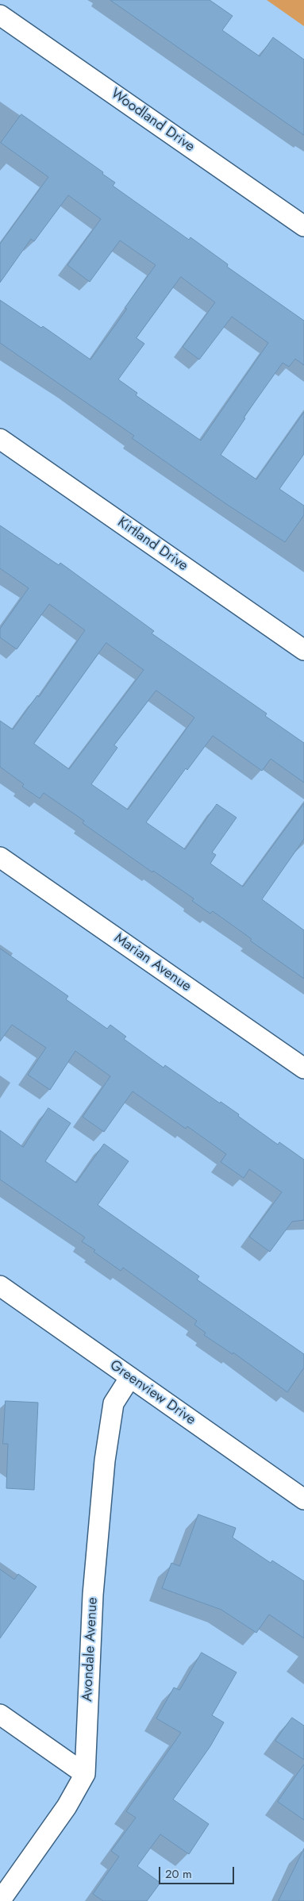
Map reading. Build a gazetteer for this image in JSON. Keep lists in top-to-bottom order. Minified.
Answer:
{"streets":{"street":["Woodland Drive","Kirtland Drive","Marian Avenue","Greenview Drive","Avondale Avenue"]},"crossings":[["Greenview Drive","Avondale Avenue"]],"scale_bar":"20 m"}
